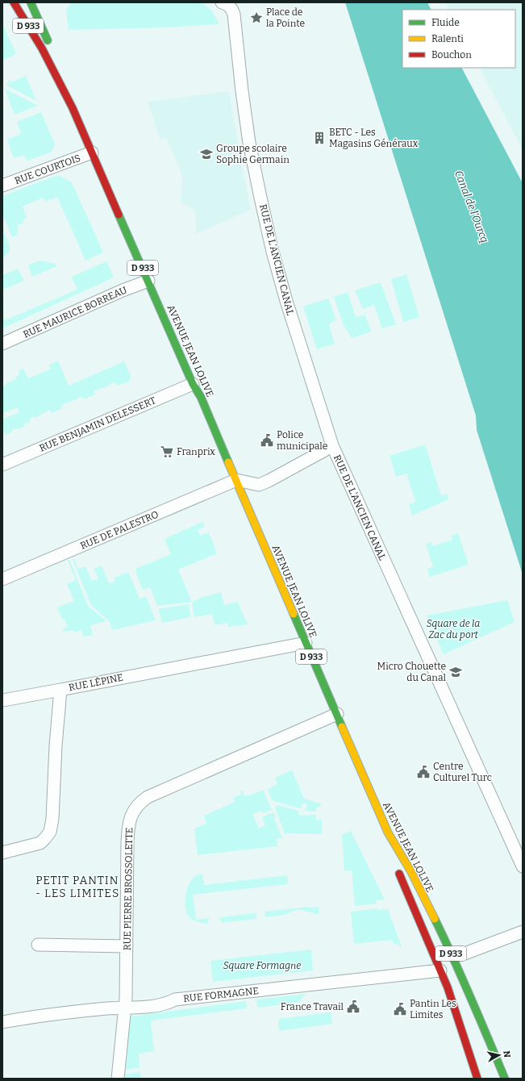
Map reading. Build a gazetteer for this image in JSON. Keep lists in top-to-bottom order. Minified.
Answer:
{"streets":{"main road":["D 933","AVENUE JEAN LOLIVE"],"street":["RUE COURTOIS","RUE DE L'ANCIEN CANAL","RUE MAURICE BORREAU","RUE BENJAMIN DELESSERT","RUE DE PALESTRO","RUE LÉPINE","RUE PIERRE BROSSOLETTE","RUE FORMAGNE"]},"crossings":[["D 933","AVENUE JEAN LOLIVE"],["D 933","RUE FORMAGNE"],["RUE COURTOIS","AVENUE JEAN LOLIVE"],["RUE MAURICE BORREAU","AVENUE JEAN LOLIVE"],["AVENUE JEAN LOLIVE","RUE BENJAMIN DELESSERT"],["AVENUE JEAN LOLIVE","RUE DE PALESTRO"],["AVENUE JEAN LOLIVE","RUE LÉPINE"],["AVENUE JEAN LOLIVE","RUE PIERRE BROSSOLETTE"],["RUE PIERRE BROSSOLETTE","RUE FORMAGNE"]],"districts":["PETIT PANTIN - LES LIMITES"],"water":["Canal de l'Ourcq"],"parks":["Square de la Zac du port","Square Formagne"],"places":{"place":["Place de la Pointe"],"building":["BETC - Les Magasins Généraux"],"school or university":["Groupe scolaire Sophie Germain","Micro Chouette du Canal"],"public building":["Police municipale","Centre Culturel Turc","France Travail","Pantin Les Limites"],"supermarket":["Franprix"]},"legend":["Fluide","Ralenti","Bouchon"],"north":"right"}
